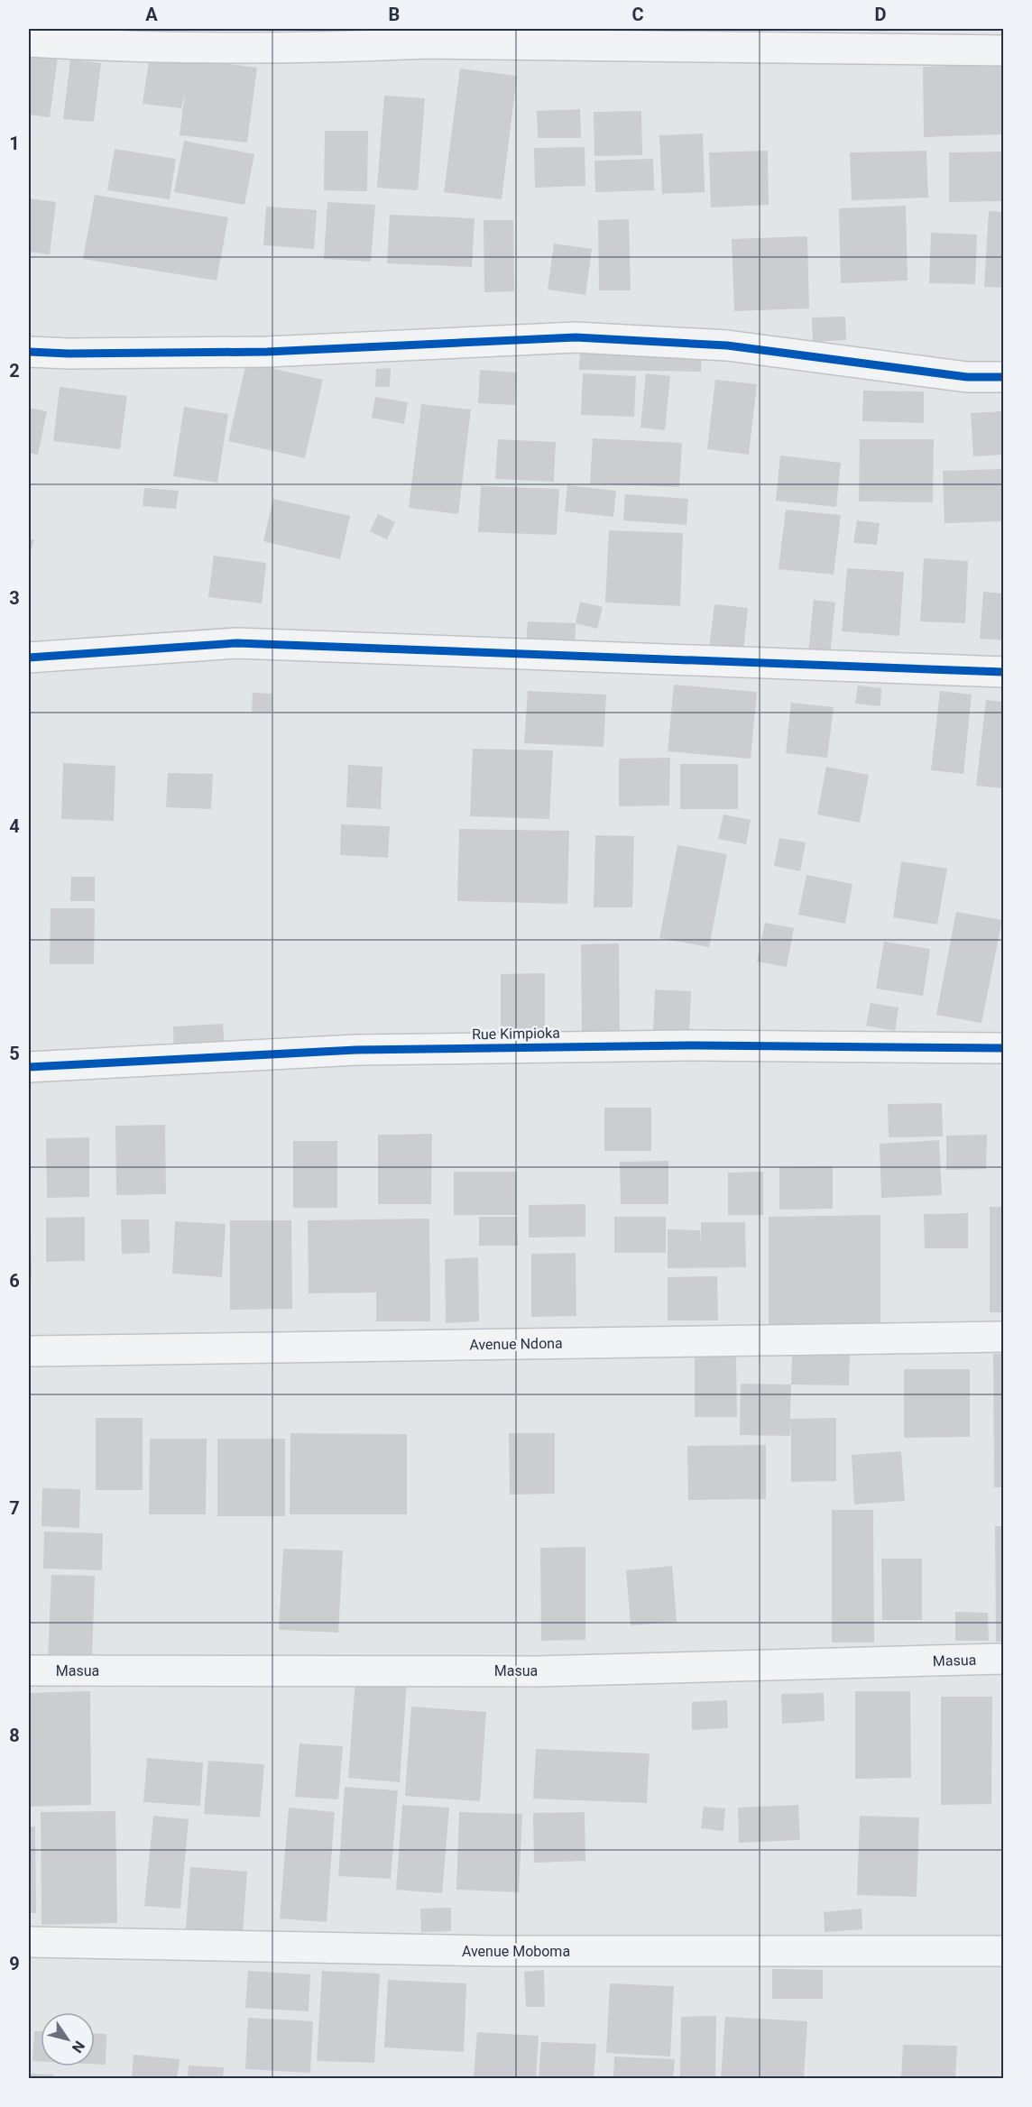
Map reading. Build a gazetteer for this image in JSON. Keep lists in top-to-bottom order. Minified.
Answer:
{"streets":{"street":["Rue Kimpioka","Avenue Ndona","Masua","Avenue Moboma"]},"north":"bottom right","grid":{"columns":["A","B","C","D"],"rows":["1","2","3","4","5","6","7","8","9"]}}
